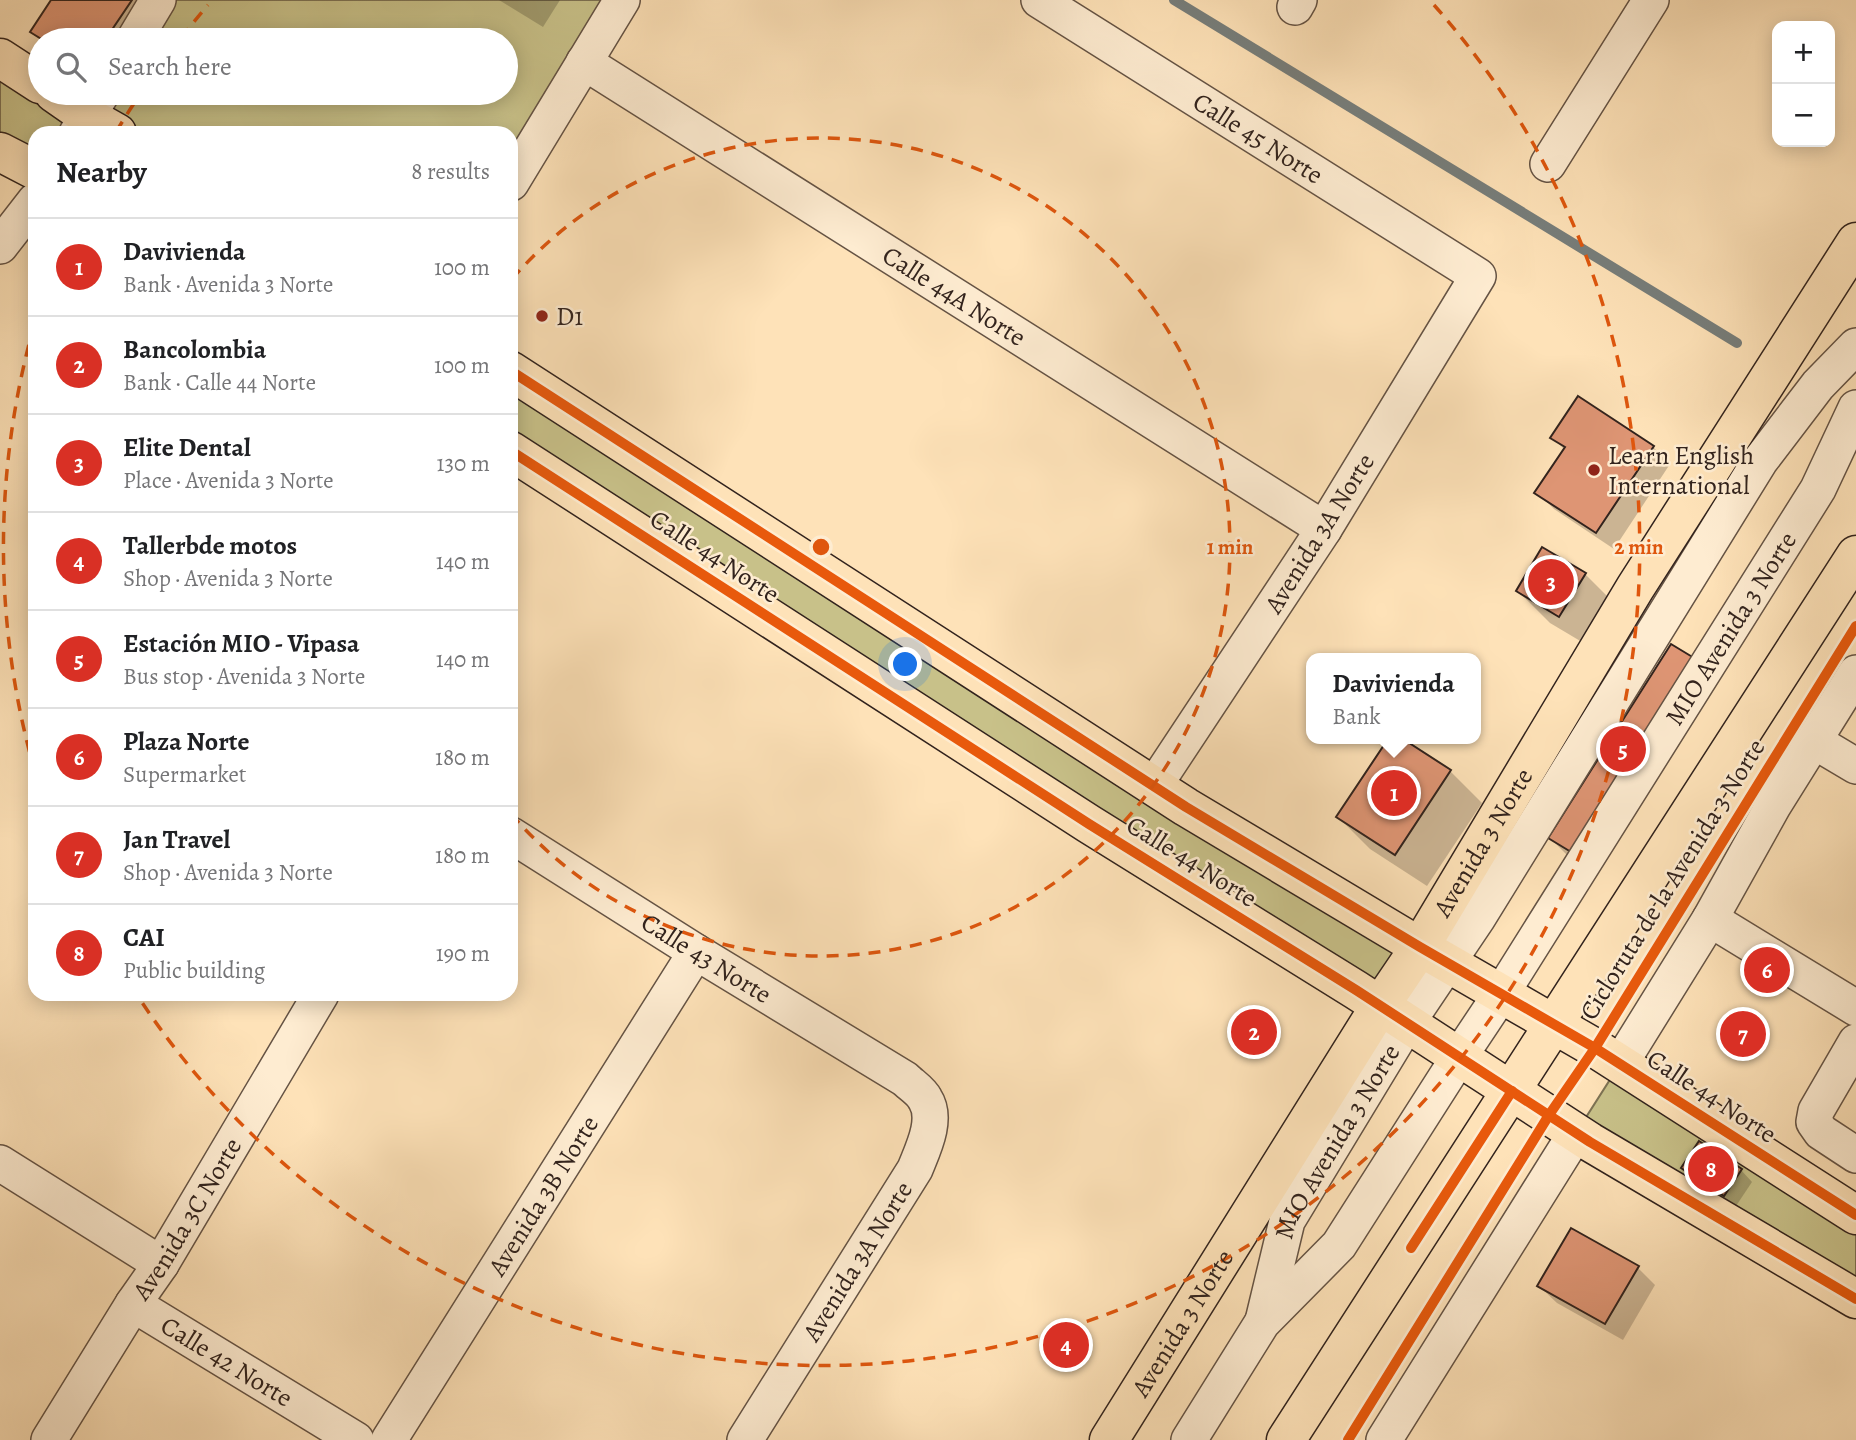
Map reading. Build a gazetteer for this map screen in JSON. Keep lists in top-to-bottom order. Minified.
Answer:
{"streets":{"main road":["Calle 44 Norte","Avenida 3 Norte"],"street":["Calle 45 Norte","Calle 44A Norte","Avenida 3A Norte","MIO Avenida 3 Norte","Calle 43 Norte","Avenida 3B Norte","Avenida 3C Norte","Calle 42 Norte"],"cycle path":["Cicloruta de la Avenida 3 Norte"]},"crossings":[["Calle 45 Norte","Avenida 3A Norte"],["Calle 44A Norte","Avenida 3A Norte"],["Avenida 3A Norte","Calle 44 Norte"],["Avenida 3A Norte","Calle 43 Norte"],["Calle 44 Norte","MIO Avenida 3 Norte"],["Calle 44 Norte","Avenida 3 Norte"],["MIO Avenida 3 Norte","Avenida 3 Norte"],["Calle 43 Norte","Avenida 3B Norte"],["Avenida 3C Norte","Calle 42 Norte"]],"places":["D1","Learn English International"],"page":{"map_buttons":["+","−"],"search":"Search here","heading":["Nearby","8 results"],"list":[{"mark":"1","name":"Davivienda","note":"Bank · Avenida 3 Norte","value":"100 m"},{"mark":"2","name":"Bancolombia","note":"Bank · Calle 44 Norte","value":"100 m"},{"mark":"3","name":"Elite Dental","note":"Place · Avenida 3 Norte","value":"130 m"},{"mark":"4","name":"Tallerbde motos","note":"Shop · Avenida 3 Norte","value":"140 m"},{"mark":"5","name":"Estación MIO - Vipasa","note":"Bus stop · Avenida 3 Norte","value":"140 m"},{"mark":"6","name":"Plaza Norte","note":"Supermarket","value":"180 m"},{"mark":"7","name":"Jan Travel","note":"Shop · Avenida 3 Norte","value":"180 m"},{"mark":"8","name":"CAI","note":"Public building","value":"190 m"}],"pins":["3","5","1","6","2","7","8","4"],"popup":["Davivienda","Bank"]},"rings":["1 min","2 min"]}
